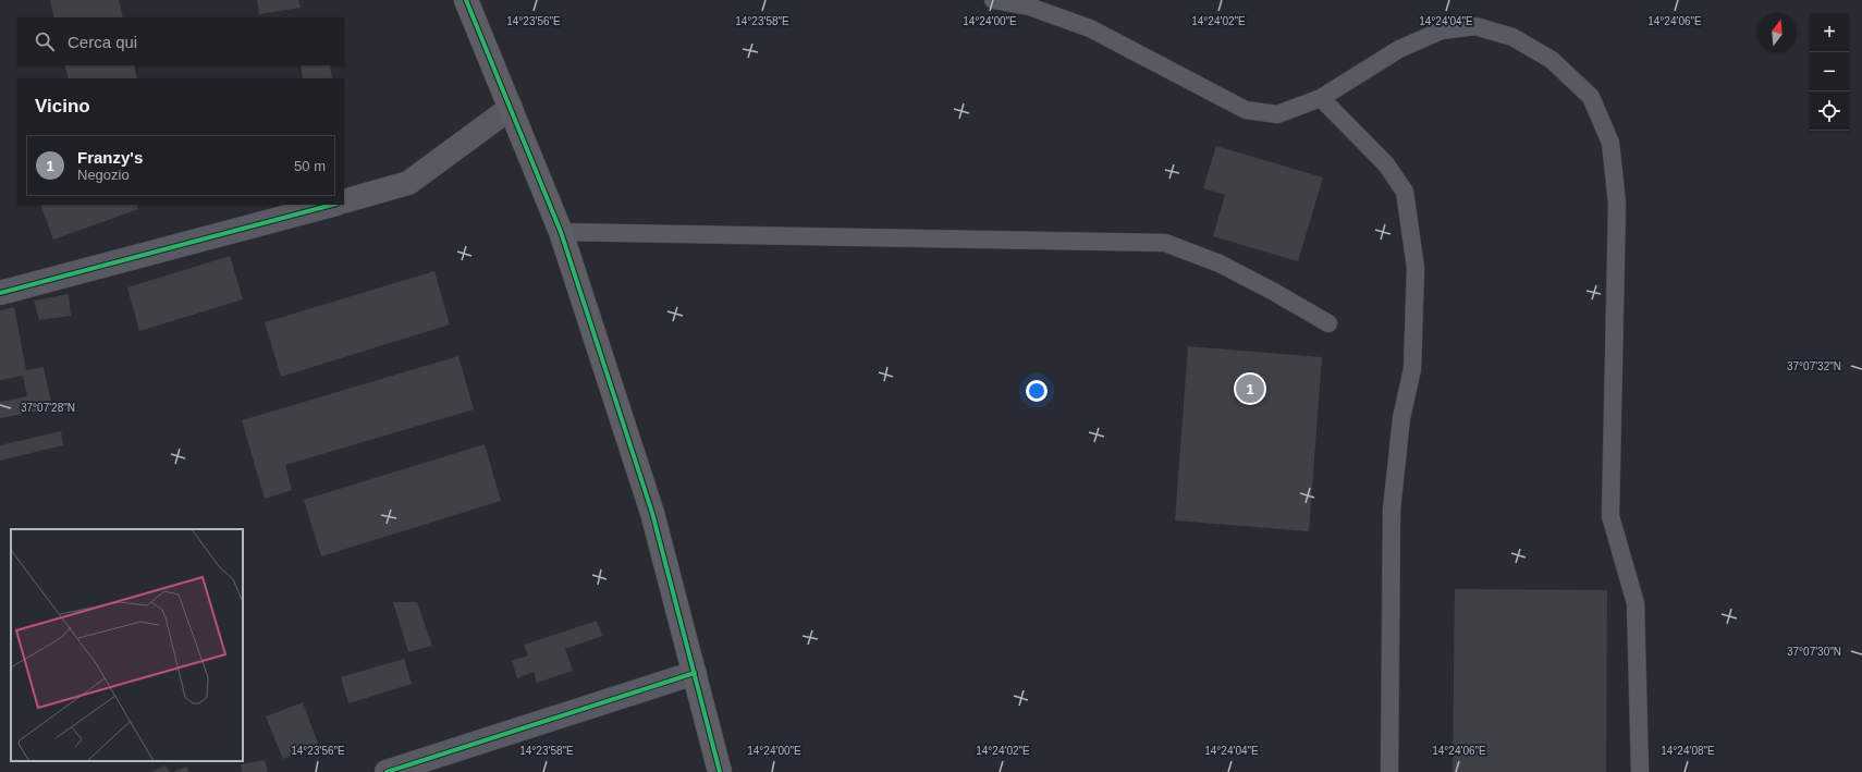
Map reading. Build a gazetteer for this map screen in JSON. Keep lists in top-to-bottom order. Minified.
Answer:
{"north":"top","page":{"map_buttons":["+","−"],"search":"Cerca qui","heading":"Vicino","list":[{"mark":"1","name":"Franzy's","note":"Negozio","value":"50 m"}],"pins":"1"},"coordinates":["14°23'56\"E","14°23'58\"E","14°24'00\"E","14°24'02\"E","14°24'04\"E","14°24'06\"E","37°07'32\"N","37°07'28\"N","37°07'30\"N","14°24'08\"E"]}
